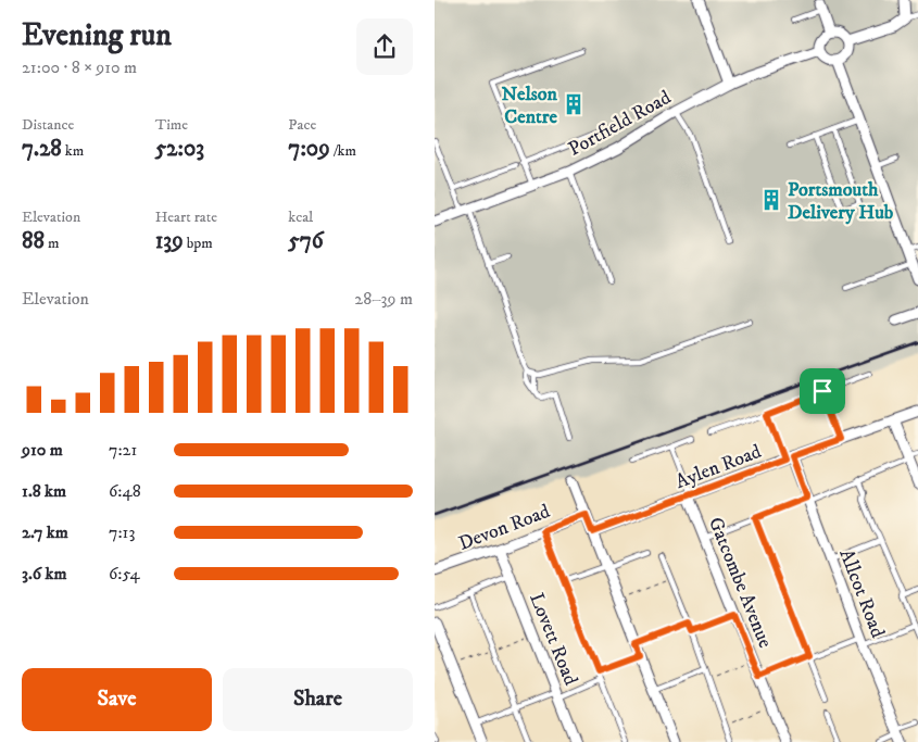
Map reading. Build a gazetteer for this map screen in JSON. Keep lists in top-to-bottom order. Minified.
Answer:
{"streets":{"street":["Portfield Road","Aylen Road","Devon Road","Gatcombe Avenue","Allcot Road","Lovett Road"]},"crossings":[["Aylen Road","Gatcombe Avenue"],["Aylen Road","Allcot Road"],["Devon Road","Lovett Road"]],"places":{"building":["Nelson Centre","Portsmouth Delivery Hub"]},"page":{"heading":["Evening run","21:00 · 8 × 910 m"],"stats":[["Distance","7.28 km"],["Time","52:03"],["Pace","7:09 /km"],["Elevation","88 m"],["Heart rate","139 bpm"],["kcal","576"]],"chart":["Elevation","28–39 m"],"list":[{"name":"910 m","note":"7:21"},{"name":"1.8 km","note":"6:48"},{"name":"2.7 km","note":"7:13"},{"name":"3.6 km","note":"6:54"}],"buttons":["Save","Share"]}}
